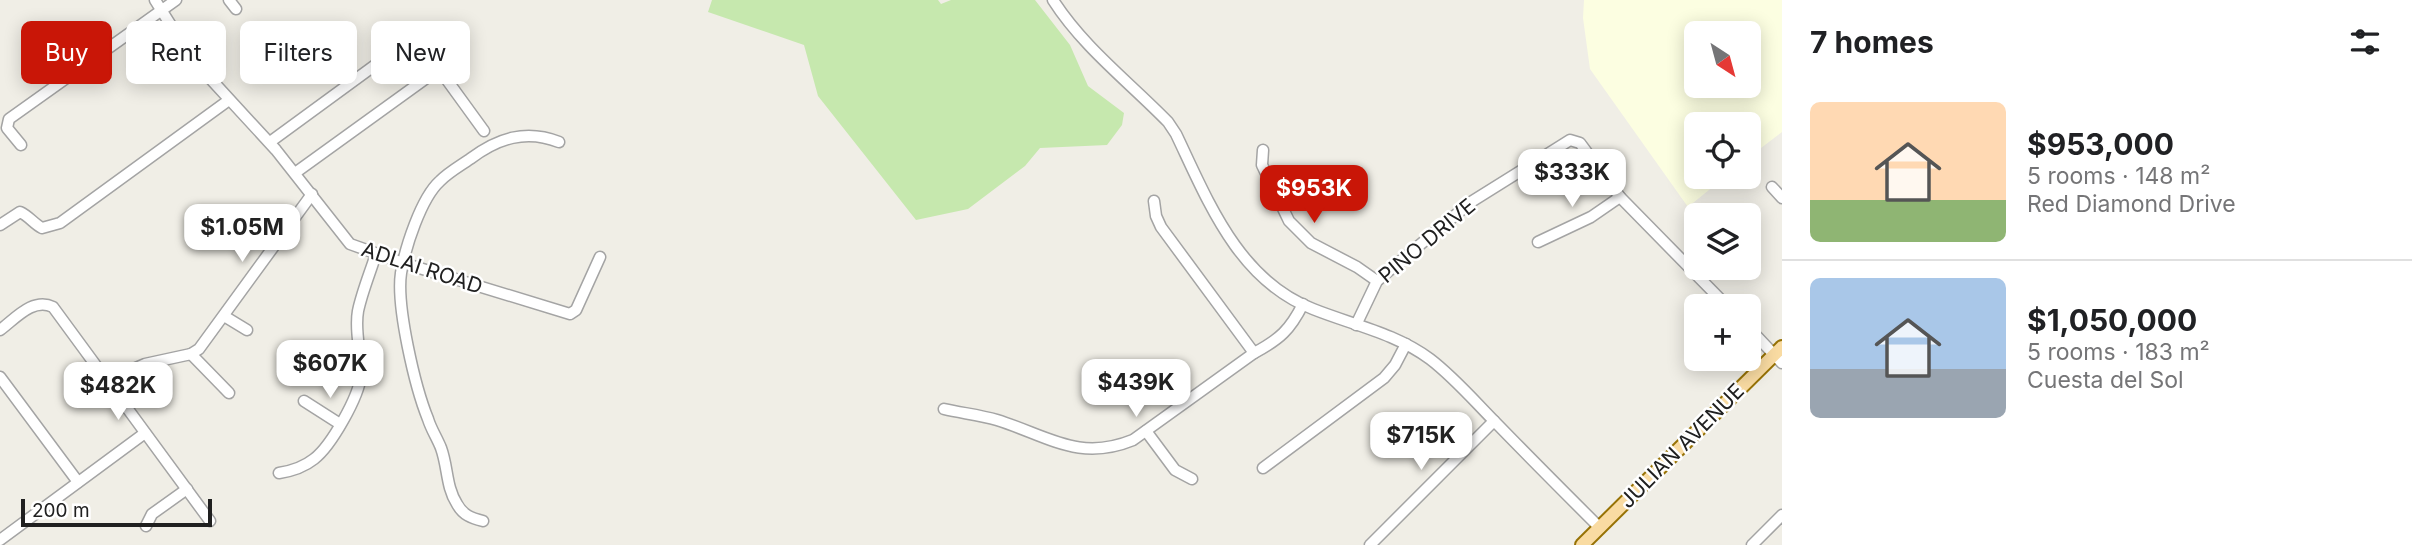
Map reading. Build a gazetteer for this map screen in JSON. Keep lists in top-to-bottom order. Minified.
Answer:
{"streets":{"main road":["JULIAN AVENUE"],"street":["PINO DRIVE","ADLAI ROAD"]},"scale_bar":"200 m","north":"bottom right","page":{"heading":"7 homes","map_buttons":"+","chip":["Buy","Rent","Filters","New"],"list":[{"name":"$953,000","note":"5 rooms · 148 m² · Red Diamond Drive"},{"name":"$1,050,000","note":"5 rooms · 183 m² · Cuesta del Sol"}],"price":["$333K","$953K","$1.05M","$607K","$439K","$482K","$715K"],"scale":"200 m"}}
